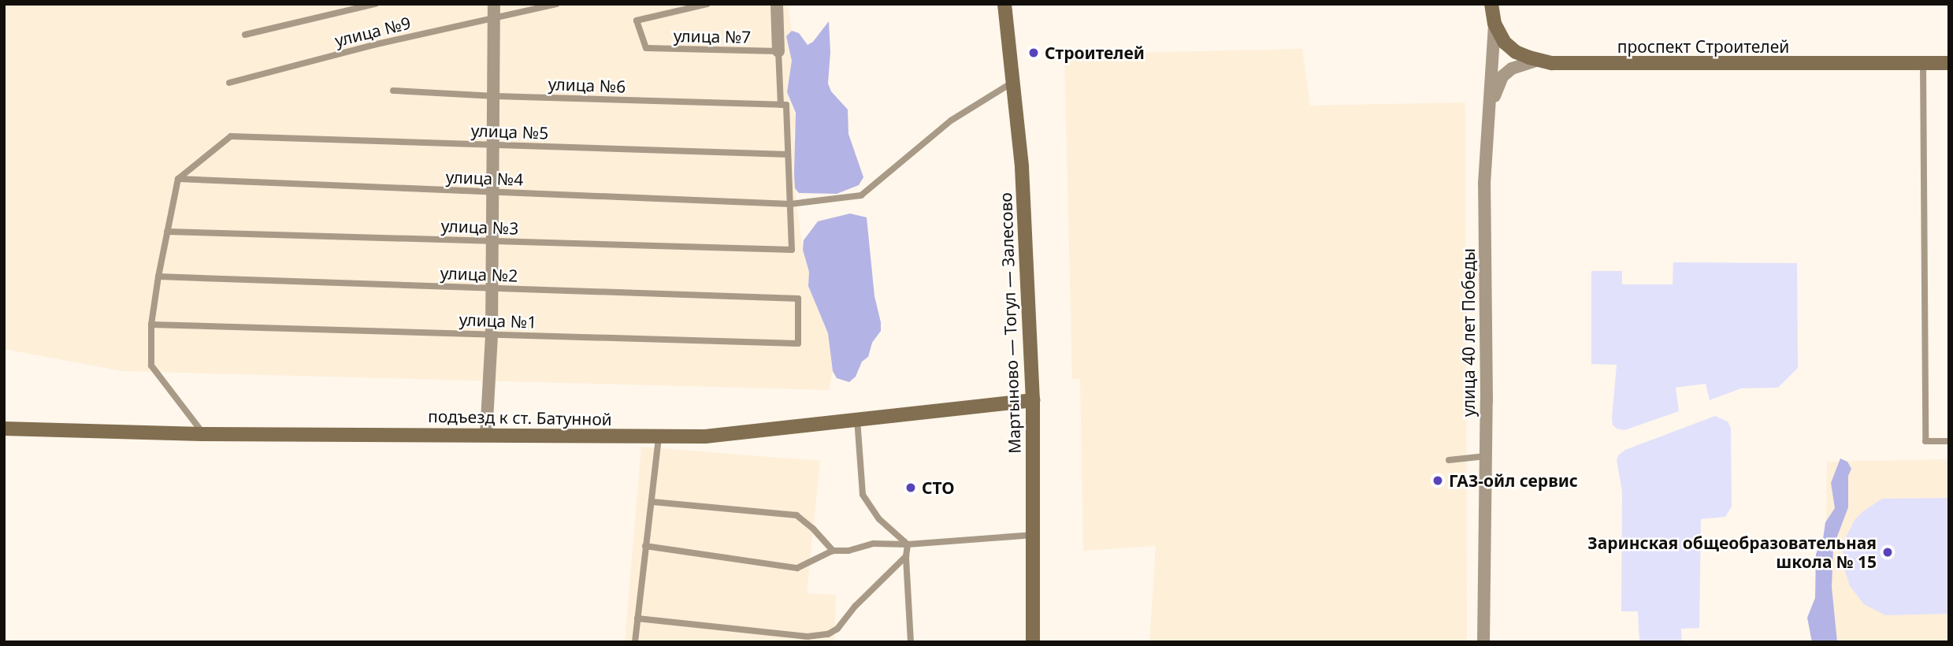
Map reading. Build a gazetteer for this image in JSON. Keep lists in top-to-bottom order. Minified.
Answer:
{"streets":{"street":["проспект Строителей","Мартыново — Тогул — Залесово","улица 40 лет Победы","подъезд к ст. Батунной"],"lane":["улица №9","улица №7","улица №6","улица №5","улица №4","улица №3","улица №2","улица №1"]},"crossings":[["проспект Строителей","улица 40 лет Победы"],["улица №5","улица №4"],["улица №4","улица №3"],["улица №4","Мартыново — Тогул — Залесово"],["улица №2","улица №1"],["Мартыново — Тогул — Залесово","подъезд к ст. Батунной"]],"places":["Строителей","ГАЗ-ойл сервис","СТО","Заринская общеобразовательная школа № 15"]}
